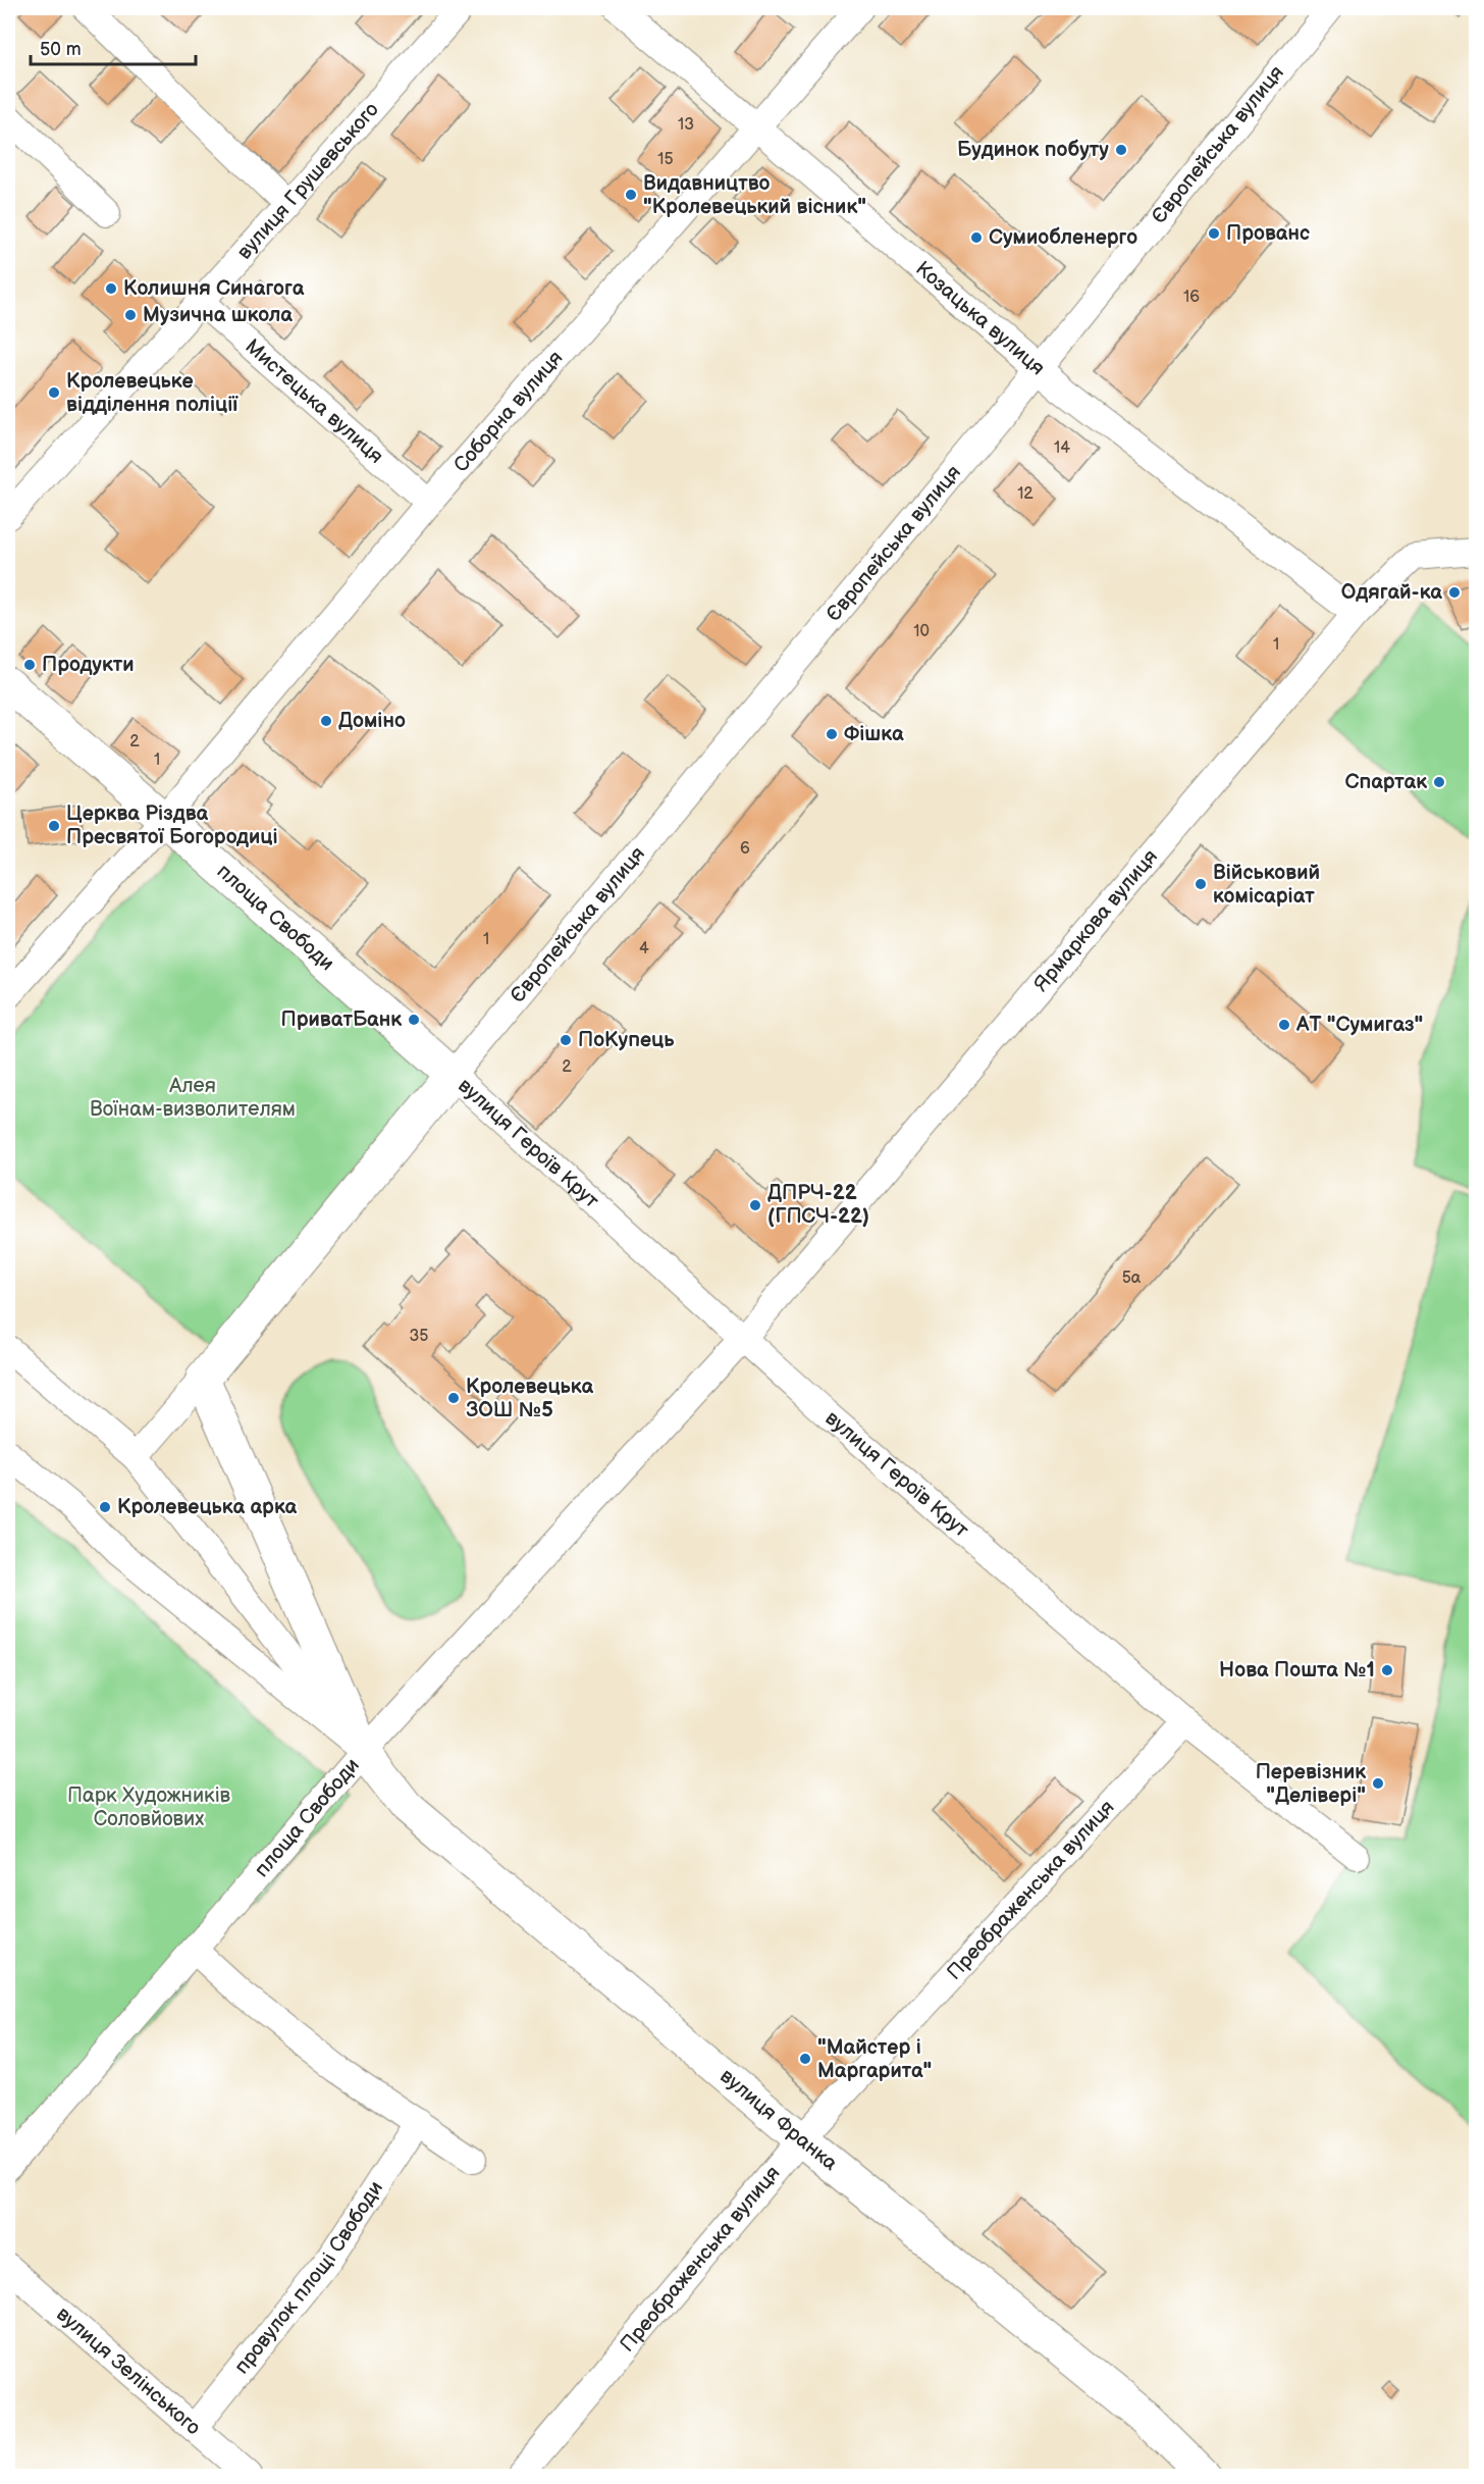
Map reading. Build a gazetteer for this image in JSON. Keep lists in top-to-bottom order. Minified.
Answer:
{"streets":{"main road":["площа Свободи","вулиця Франка"],"street":["Європейська вулиця","вулиця Грушевського","Козацька вулиця","Мистецька вулиця","Соборна вулиця","Ярмаркова вулиця","вулиця Героїв Крут","Преображенська вулиця","провулок площі Свободи","вулиця Зелінського"]},"crossings":[["Європейська вулиця","Козацька вулиця"],["Європейська вулиця","площа Свободи"],["Європейська вулиця","вулиця Героїв Крут"],["вулиця Грушевського","Мистецька вулиця"],["Козацька вулиця","Соборна вулиця"],["Козацька вулиця","Ярмаркова вулиця"],["Мистецька вулиця","Соборна вулиця"],["Соборна вулиця","площа Свободи"],["площа Свободи","Ярмаркова вулиця"],["площа Свободи","вулиця Героїв Крут"],["площа Свободи","вулиця Франка"],["Ярмаркова вулиця","вулиця Героїв Крут"],["Ярмаркова вулиця","вулиця Франка"],["вулиця Героїв Крут","Преображенська вулиця"],["Преображенська вулиця","вулиця Франка"],["провулок площі Свободи","вулиця Зелінського"]],"parks":["Алея Воїнам-визволителям","Парк Художників Соловйових"],"places":["Будинок побуту","Видавництво \"Кролевецький вісник\"","Прованс","Сумиобленерго","Колишня Синагога","Музична школа","Кролевецьке відділення поліції","Одягай-ка","Продукти","Доміно","Фішка","Спартак","Церква Різдва Пресвятої Богородиці","Військовий комісаріат","ПриватБанк","АТ \"Сумигаз\"","ПоКупець","ДПРЧ-22 (ГПСЧ-22)","Кролевецька ЗОШ №5","Кролевецька арка","Нова Пошта №1","Перевізник \"Делівері\"","\"Майстер і Маргарита\""],"house_numbers":["13","15","16","14","12","10","1","2","1","6","1","4","2","5а","35"],"scale_bar":"50 m"}
